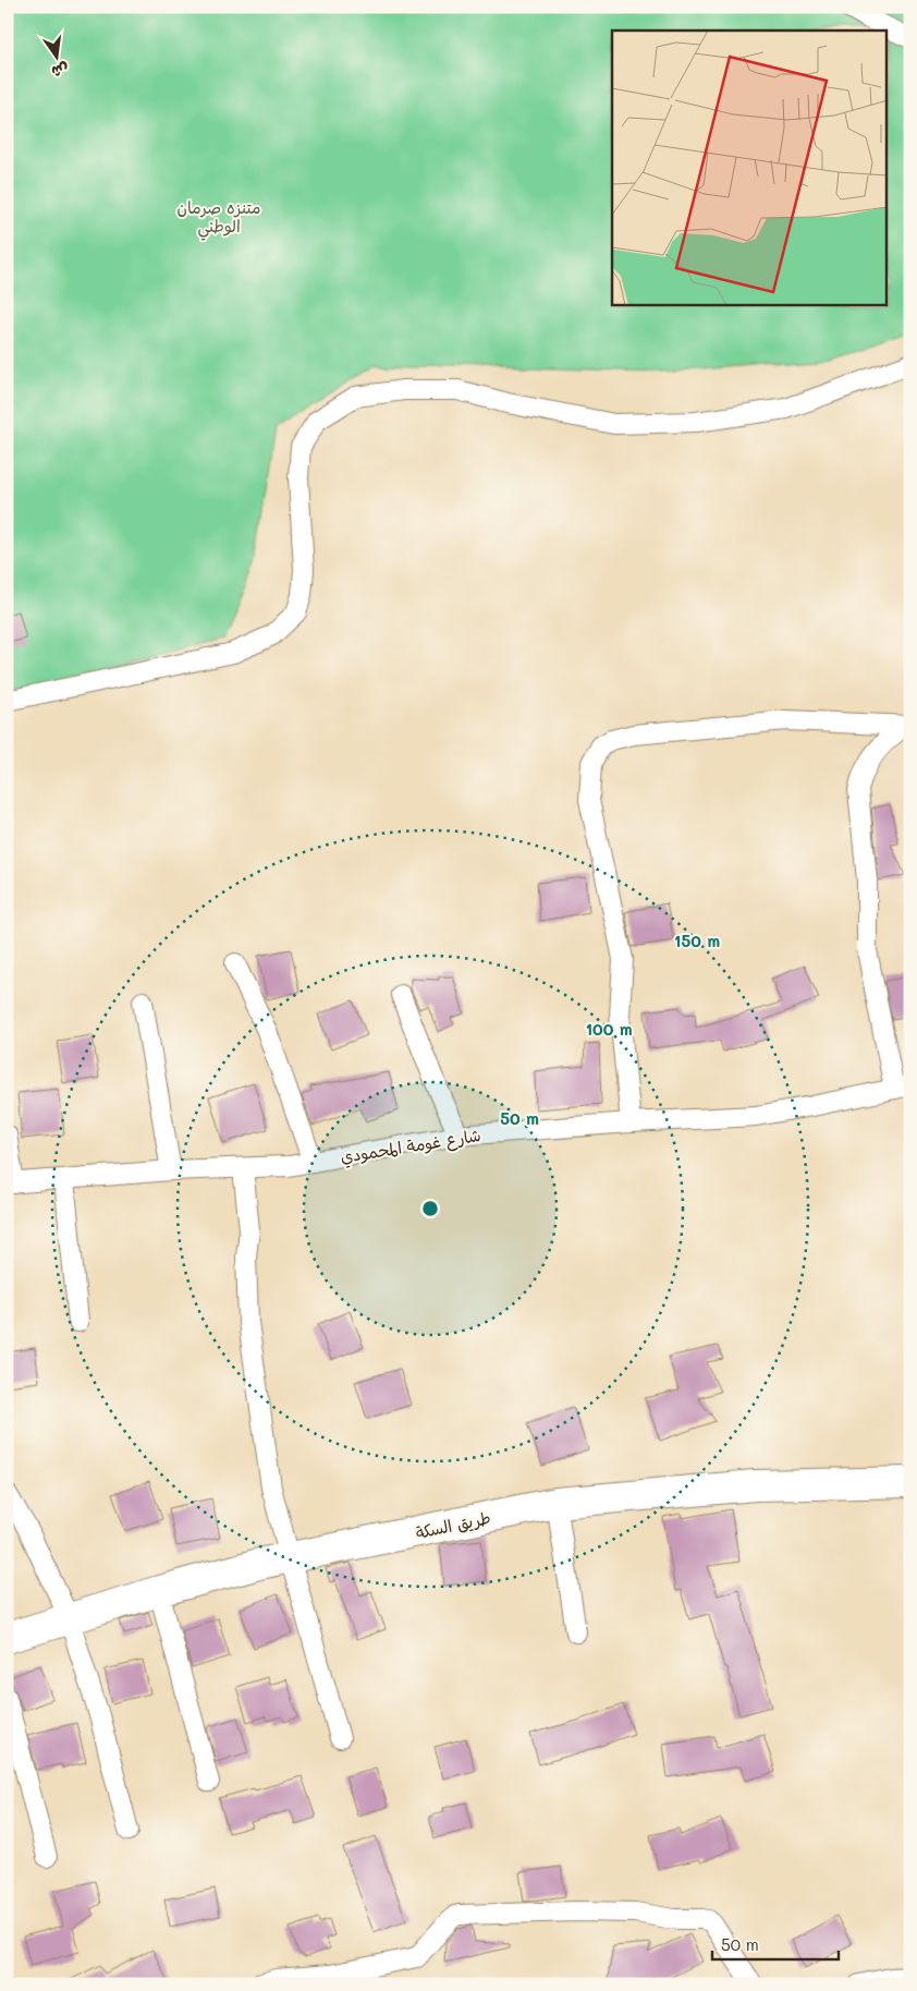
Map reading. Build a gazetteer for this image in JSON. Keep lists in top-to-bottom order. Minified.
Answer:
{"streets":{"main road":["طريق السكة"],"street":["شارع غومة المحمودي"]},"parks":["متنزه صرمان الوطني"],"scale_bar":"50 m","north":"bottom","rings":["150 m","100 m","50 m"]}
